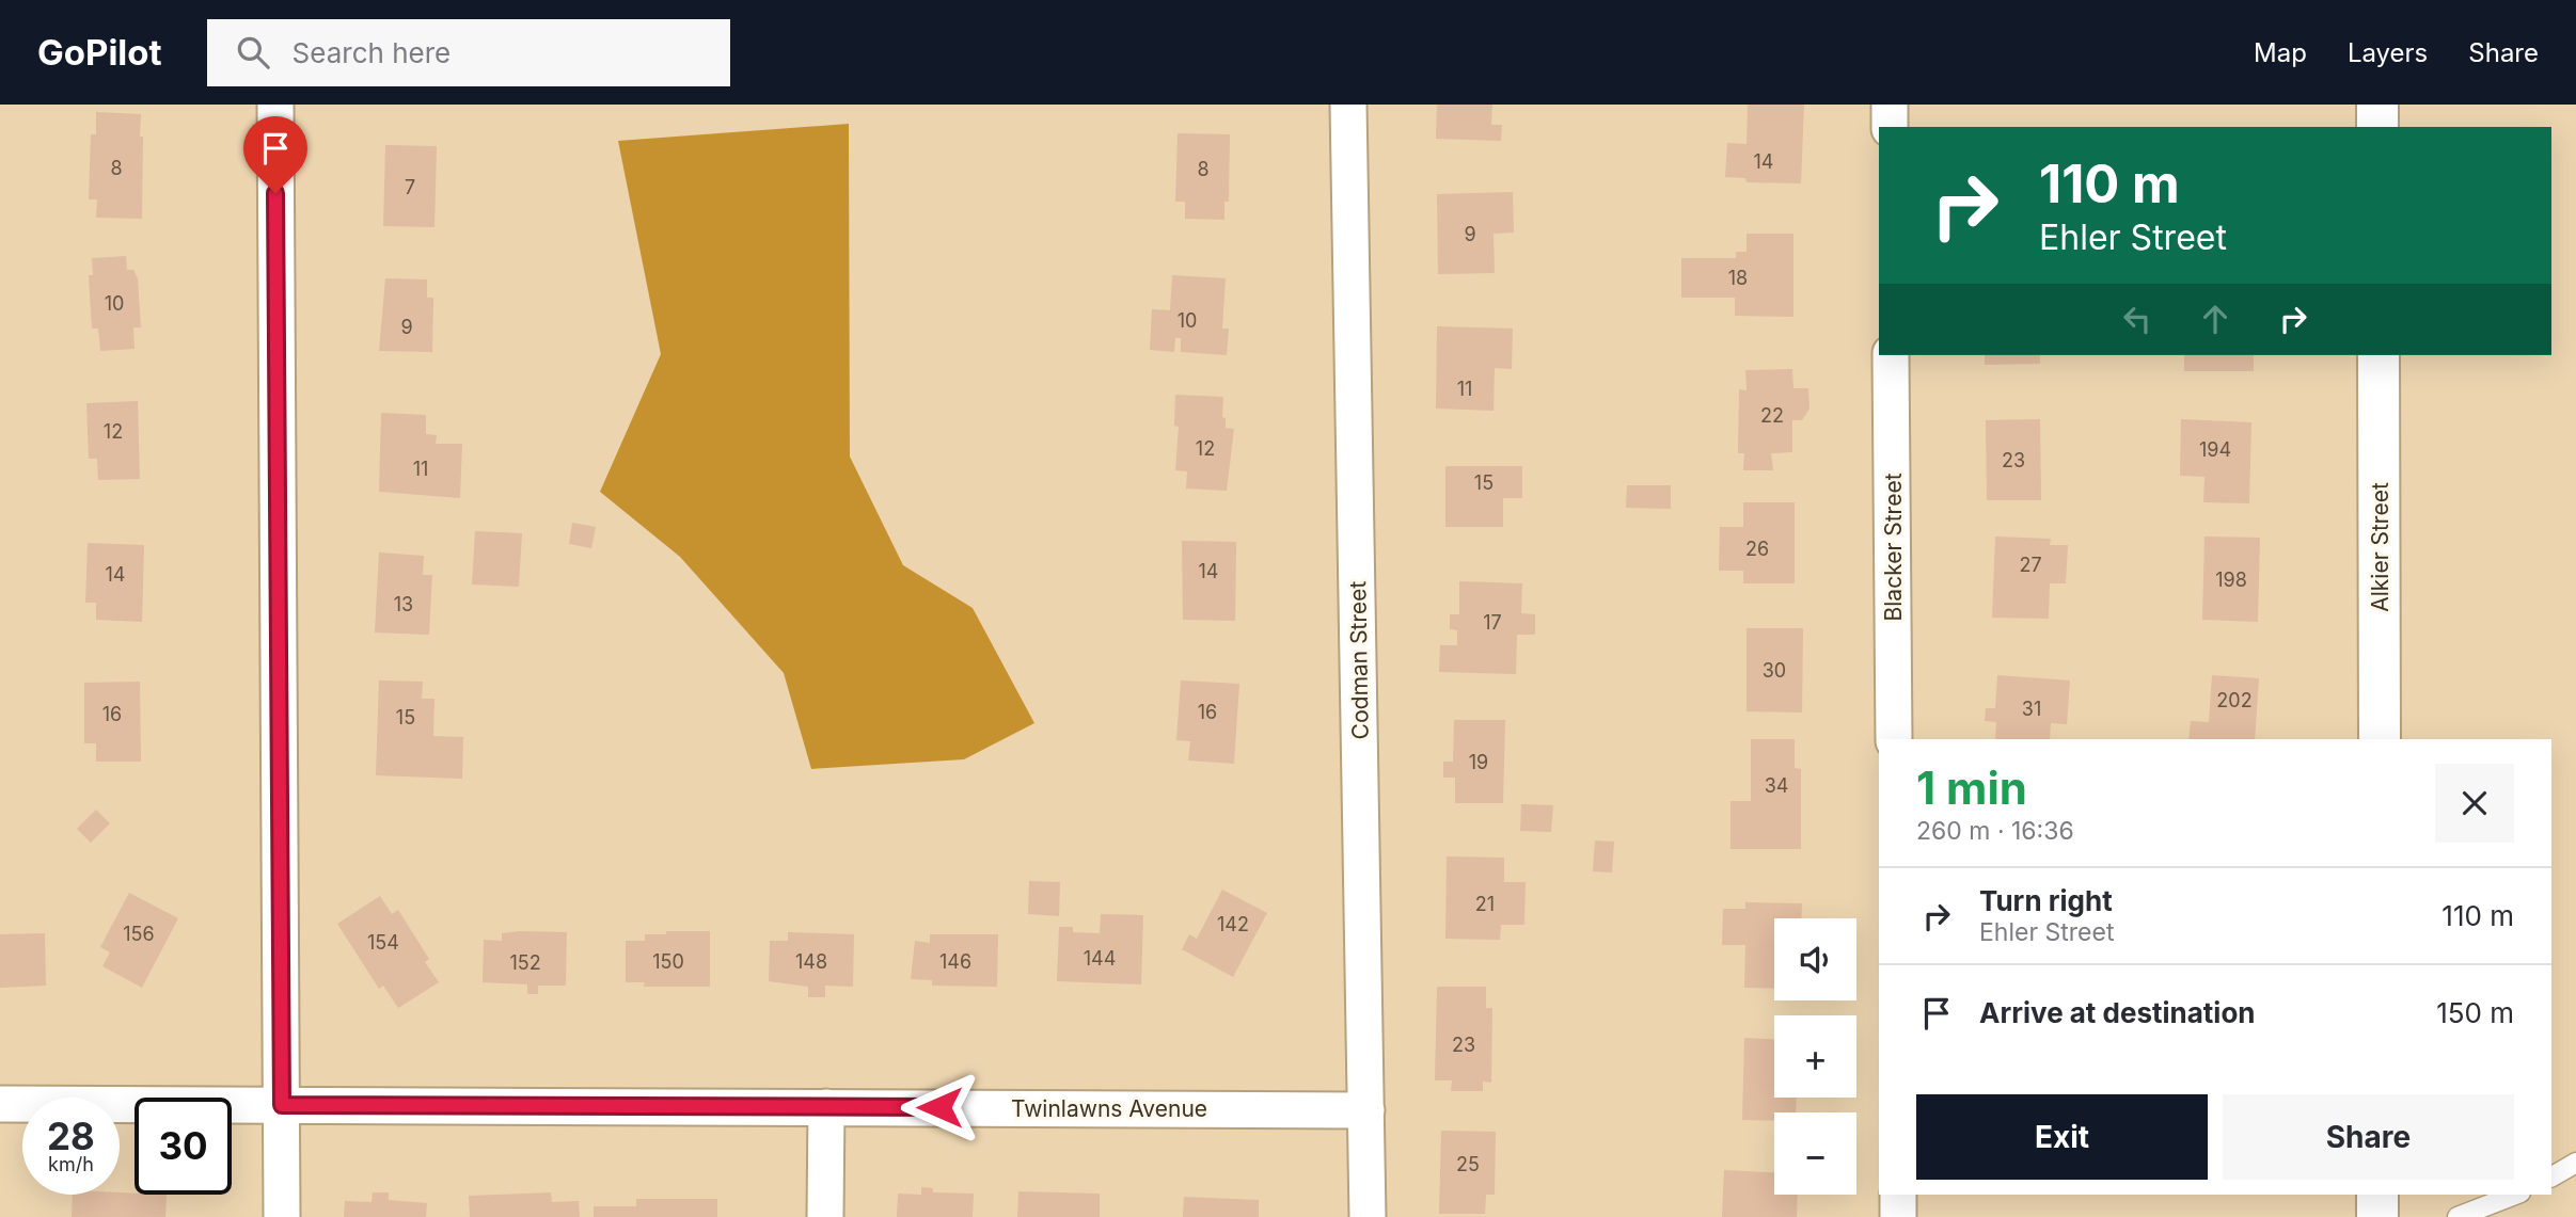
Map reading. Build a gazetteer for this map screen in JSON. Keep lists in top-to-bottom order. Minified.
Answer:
{"streets":{"street":["Blacker Street","Alkier Street","Codman Street","Twinlawns Avenue"]},"crossings":[["Codman Street","Twinlawns Avenue"]],"house_numbers":["14","8","8","7","9","18","10","10","9","11","22","12","12","194","23","11","15","26","27","14","14","198","13","17","30","202","31","16","16","15","19","34","21","142","156","154","144","150","148","146","152","23","25"],"page":{"header":"GoPilot","search":"Search here","nav":["Map","Layers","Share"],"turn":["110 m","Ehler Street"],"heading":["1 min","260 m · 16:36"],"list":[{"name":"Turn right","note":"Ehler Street","value":"110 m"},{"name":"Arrive at destination","value":"150 m"}],"map_buttons":["+","−"],"buttons":["Exit","Share"],"speed":"28 km/h","limit":"30"}}
